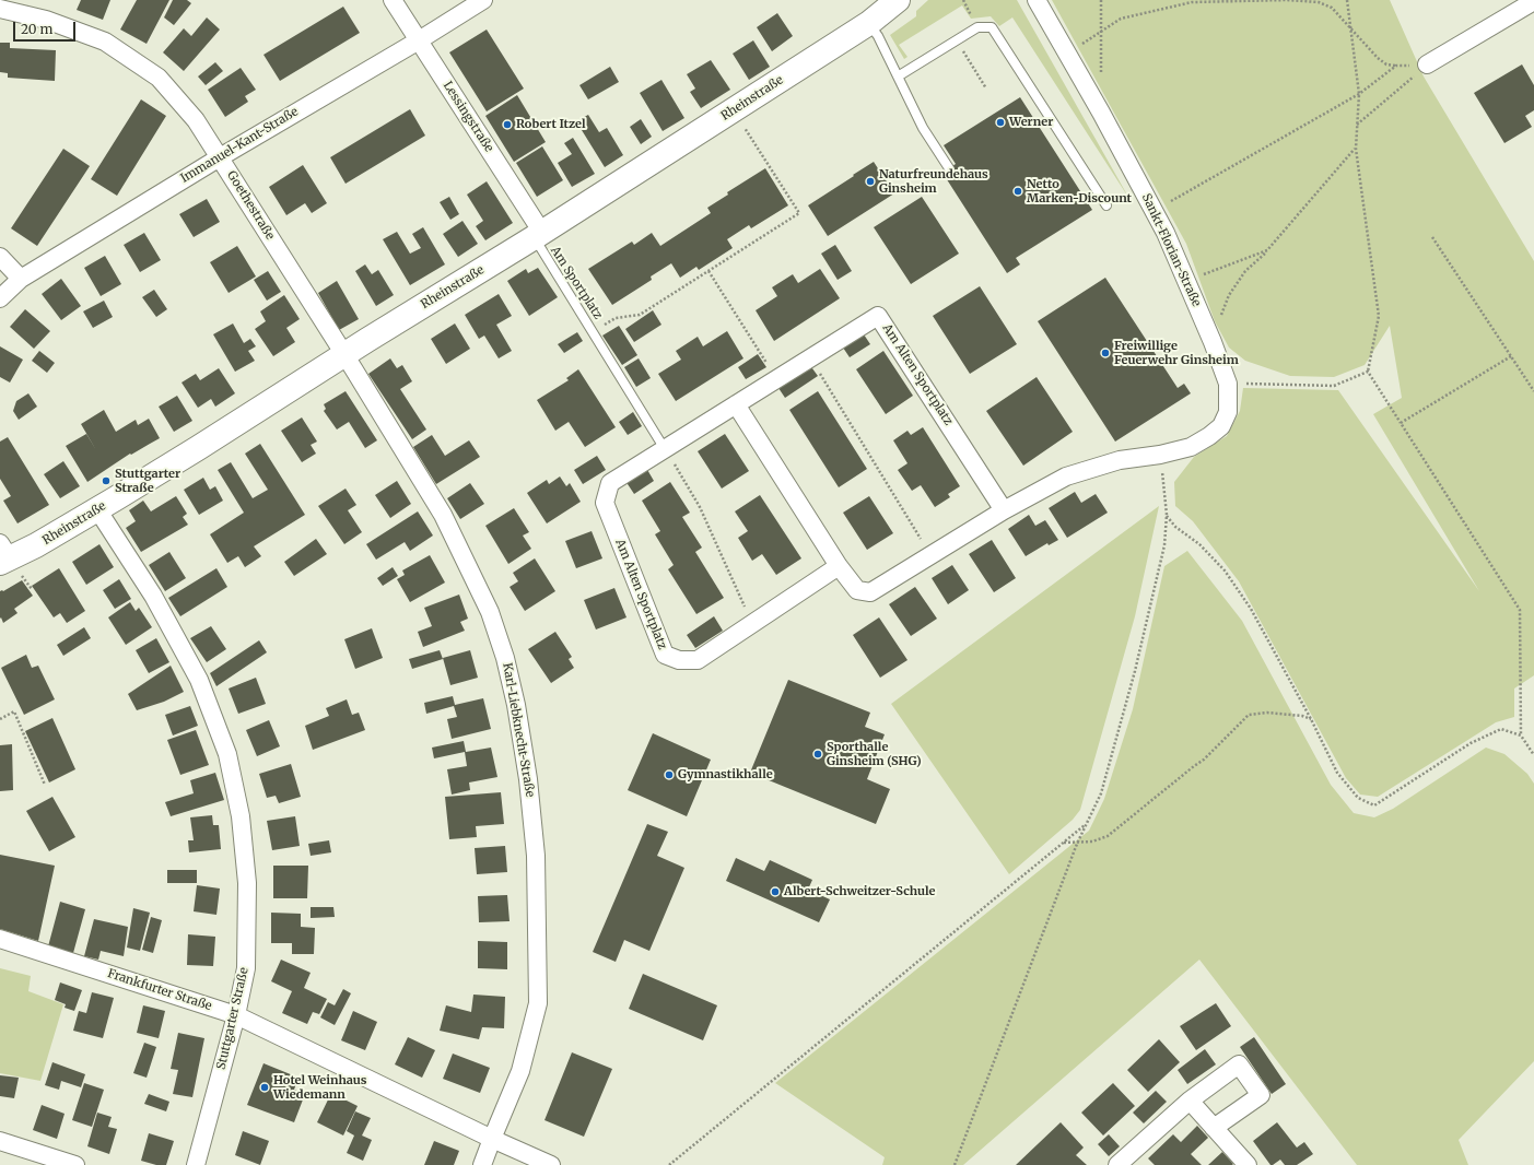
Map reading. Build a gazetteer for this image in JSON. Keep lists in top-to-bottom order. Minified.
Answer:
{"streets":{"main road":["Rheinstraße"],"street":["Lessingstraße","Immanuel-Kant-Straße","Goethestraße","Sankt-Florian-Straße","Am Alten Sportplatz","Karl-Liebknecht-Straße","Frankfurter Straße","Stuttgarter Straße"],"lane":["Am Sportplatz"]},"crossings":[["Rheinstraße","Lessingstraße"],["Rheinstraße","Goethestraße"],["Rheinstraße","Am Sportplatz"],["Rheinstraße","Karl-Liebknecht-Straße"],["Rheinstraße","Stuttgarter Straße"],["Lessingstraße","Immanuel-Kant-Straße"],["Lessingstraße","Am Sportplatz"],["Immanuel-Kant-Straße","Goethestraße"],["Goethestraße","Karl-Liebknecht-Straße"],["Am Sportplatz","Am Alten Sportplatz"],["Karl-Liebknecht-Straße","Frankfurter Straße"],["Frankfurter Straße","Stuttgarter Straße"]],"places":["Werner","Robert Itzel","Naturfreundehaus Ginsheim","Netto Marken-Discount","Freiwillige Feuerwehr Ginsheim","Stuttgarter Straße","Sporthalle Ginsheim (SHG)","Gymnastikhalle","Albert-Schweitzer-Schule","Hotel Weinhaus Wiedemann"],"scale_bar":"20 m"}
